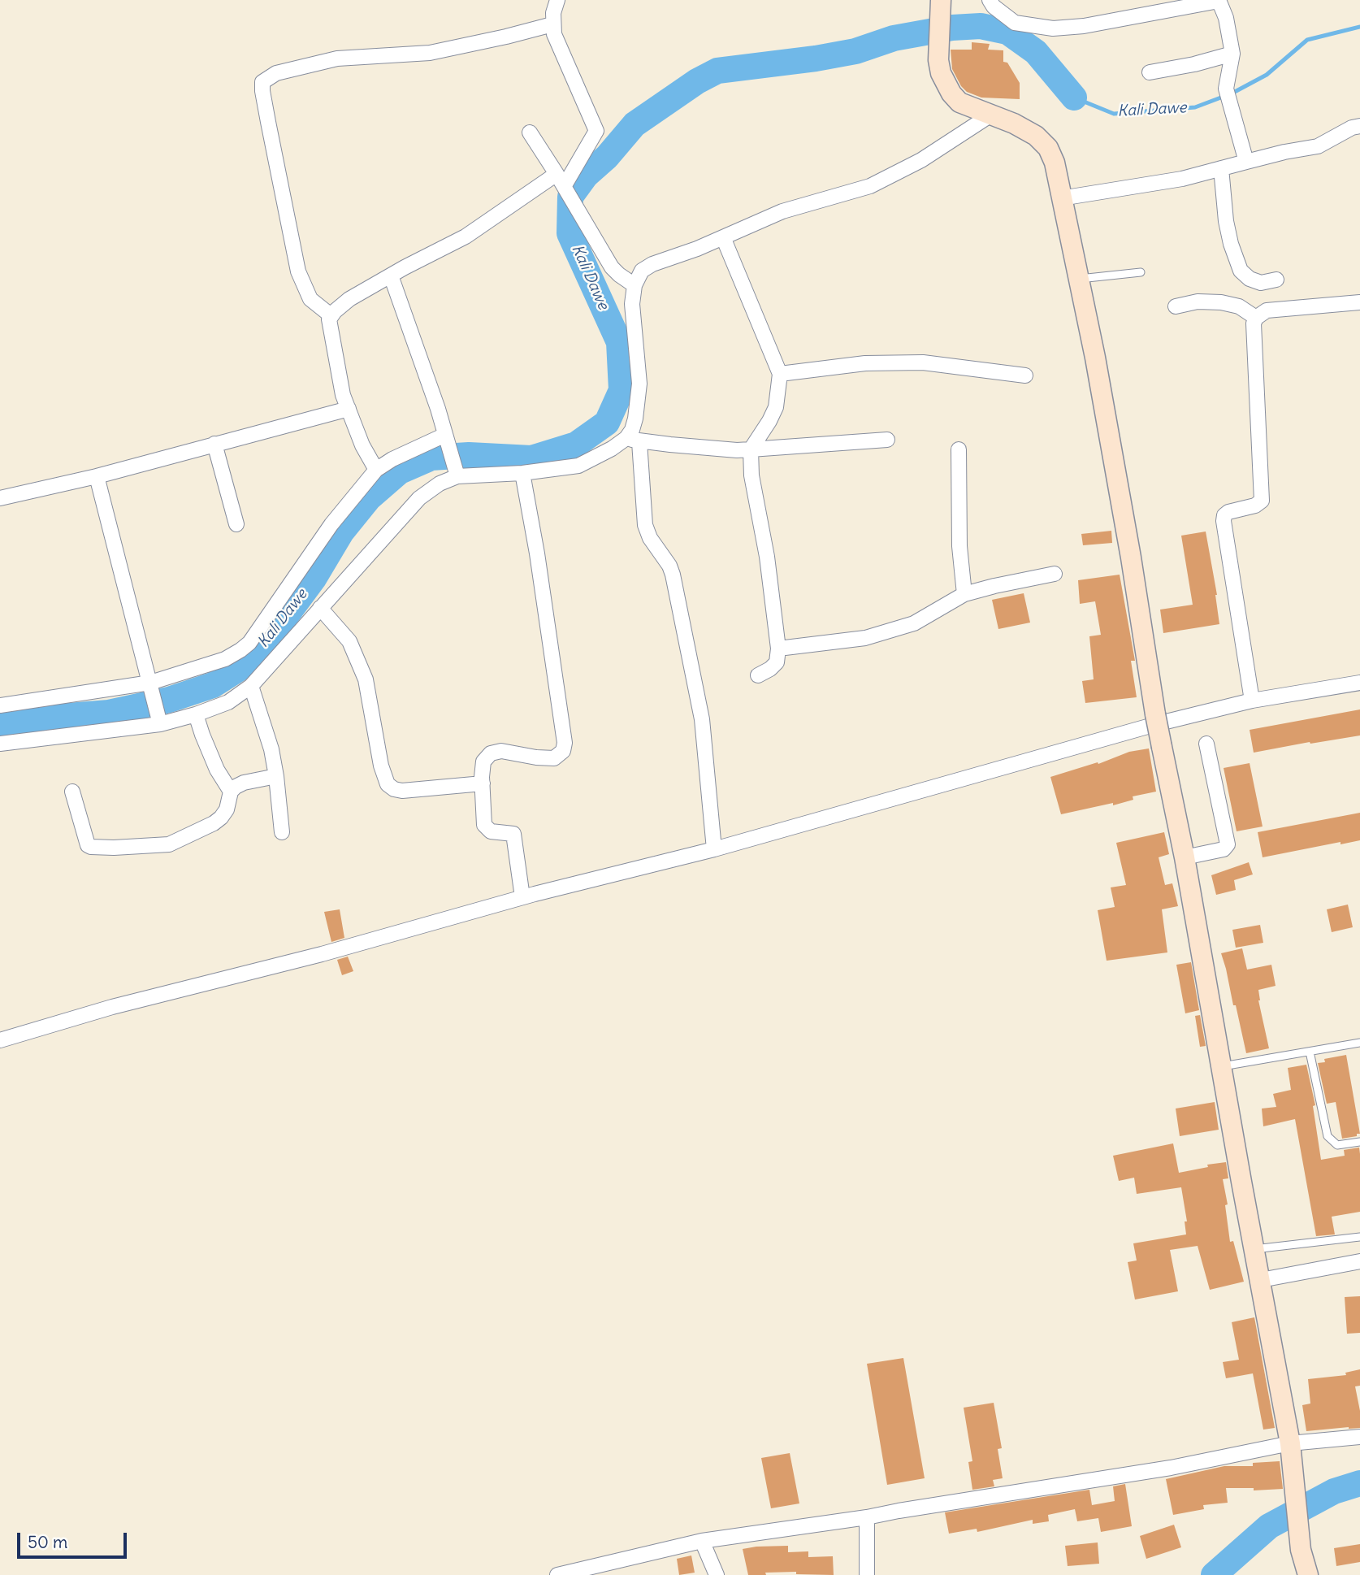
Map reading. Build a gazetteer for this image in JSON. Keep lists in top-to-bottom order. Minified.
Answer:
{"water":["Kali Dawe"],"scale_bar":"50 m"}
